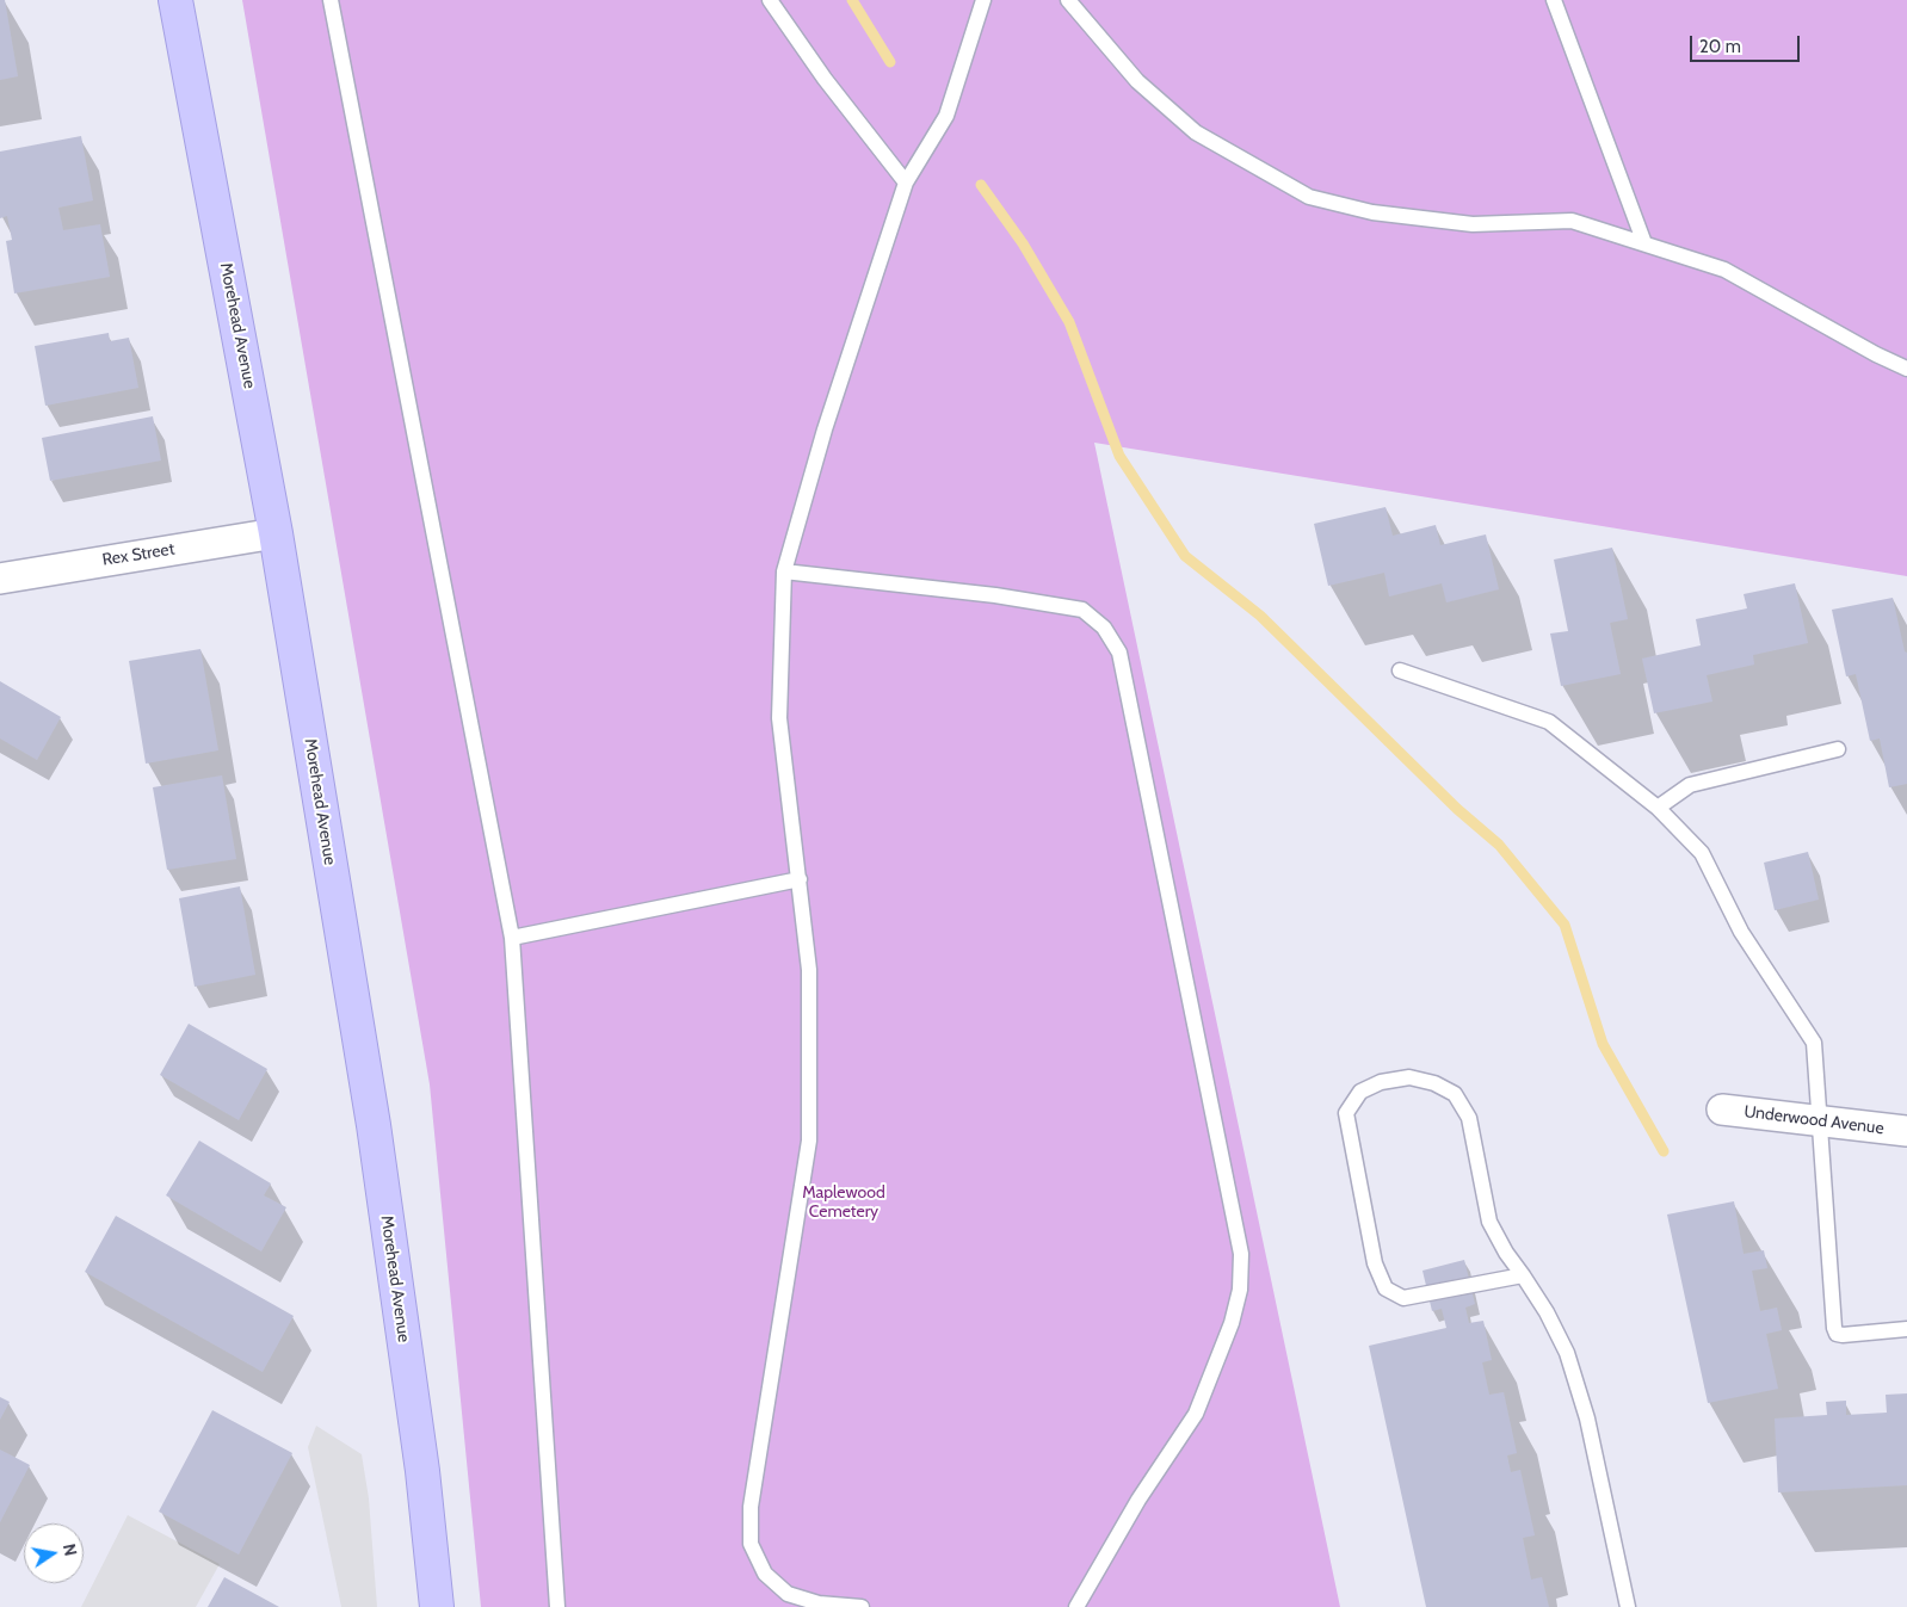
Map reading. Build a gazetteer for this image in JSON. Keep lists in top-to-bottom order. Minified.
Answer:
{"streets":{"street":["Morehead Avenue","Rex Street","Underwood Avenue"]},"crossings":[["Morehead Avenue","Rex Street"]],"parks":["Maplewood Cemetery"],"scale_bar":"20 m","north":"right"}
